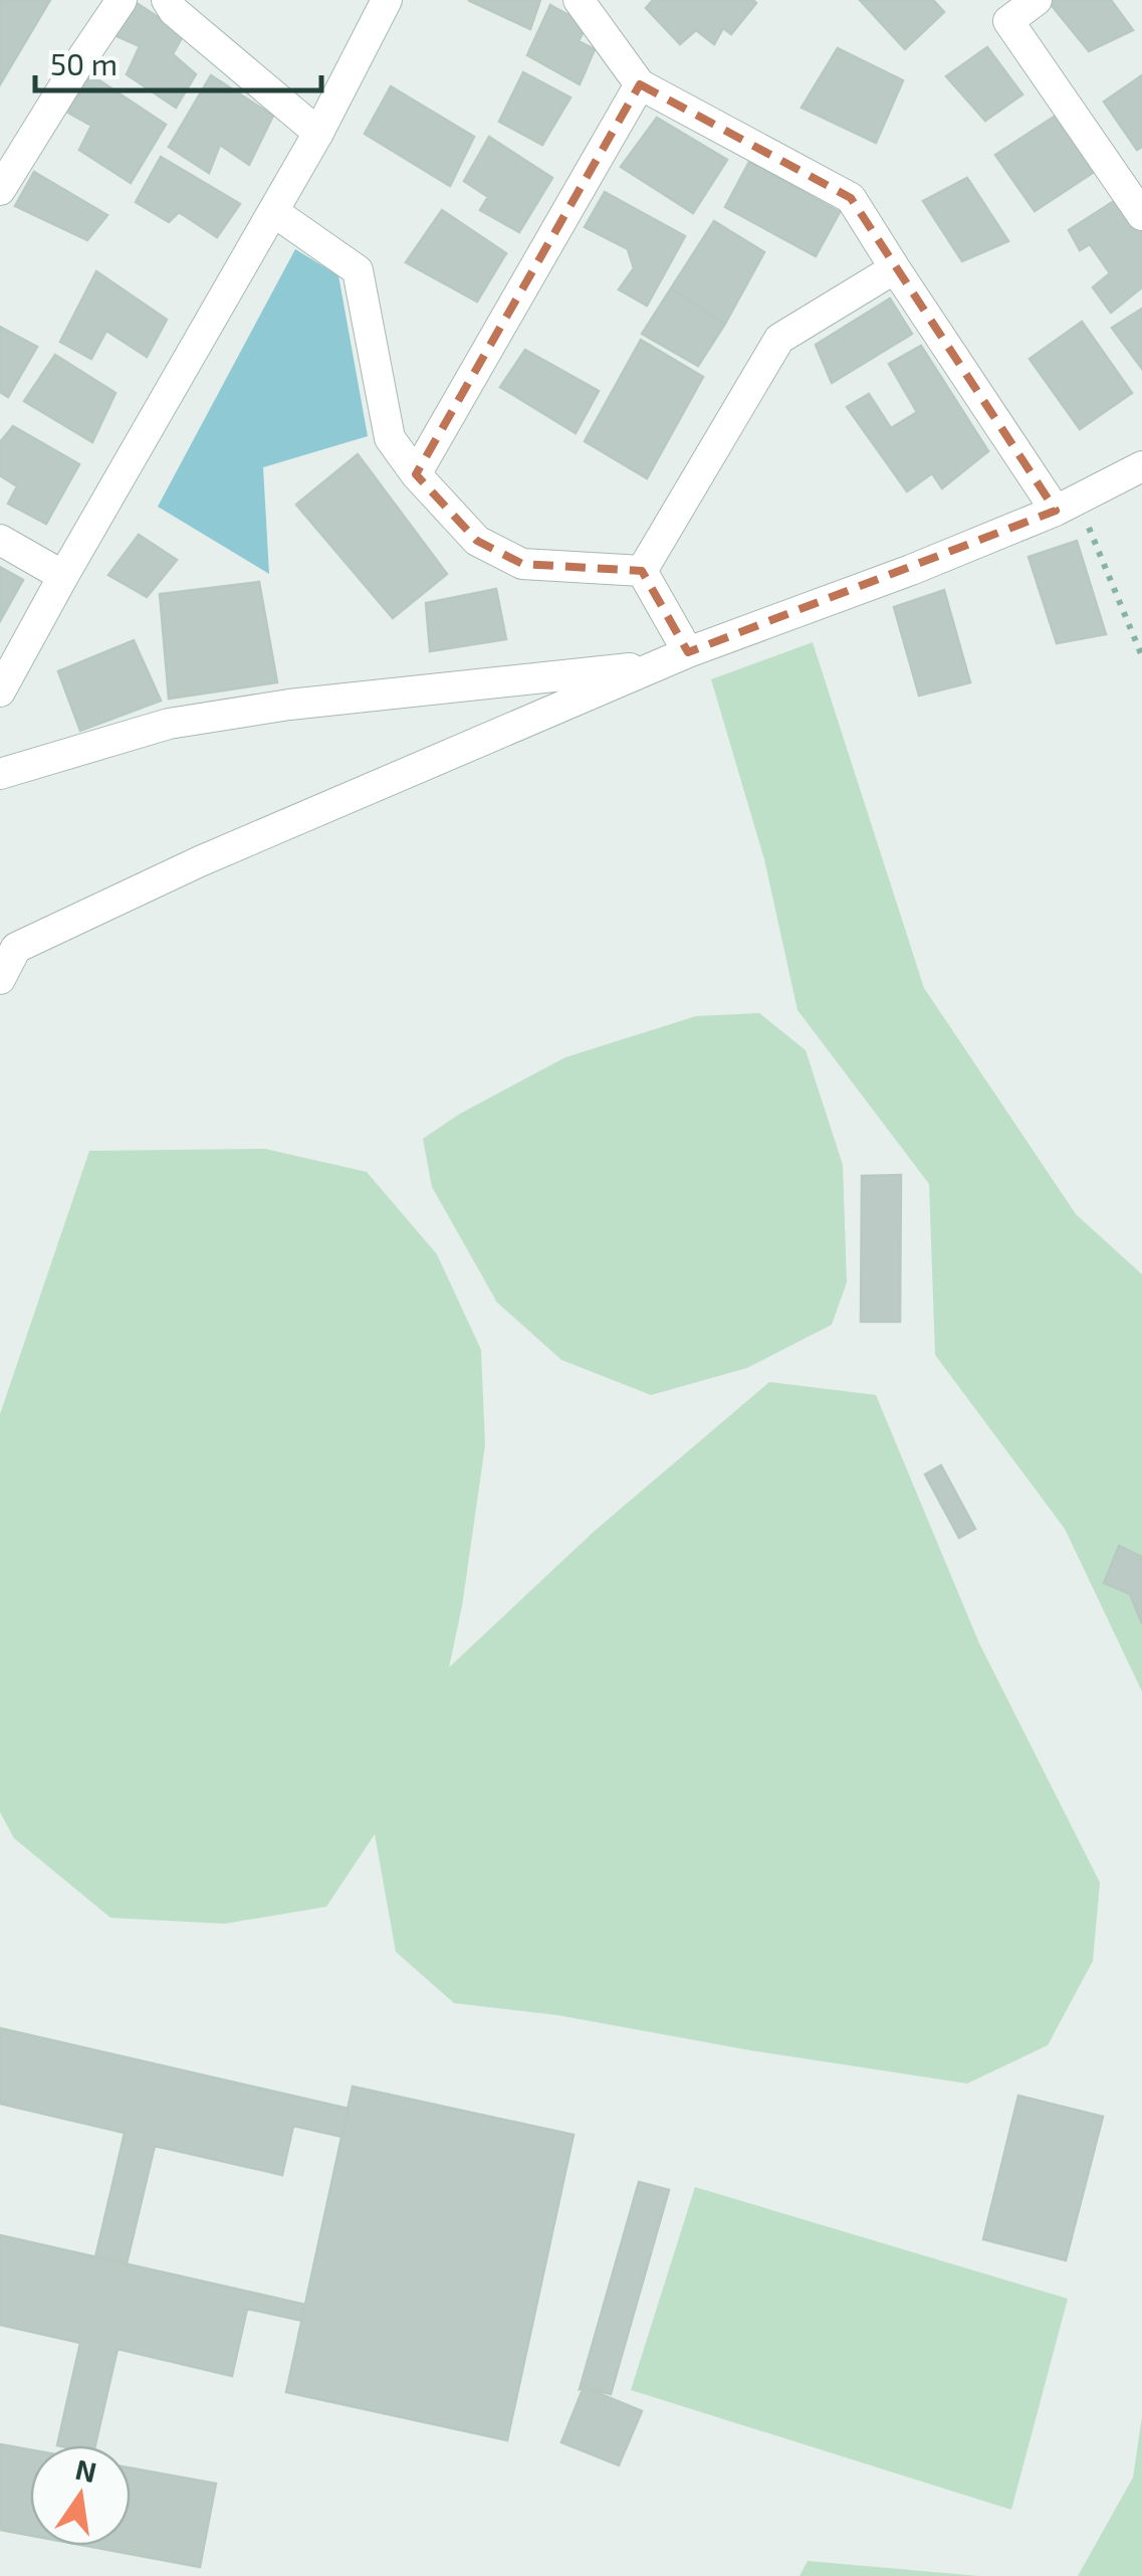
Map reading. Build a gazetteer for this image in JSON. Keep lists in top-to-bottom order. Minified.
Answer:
{"scale_bar":"50 m","north":"top"}
